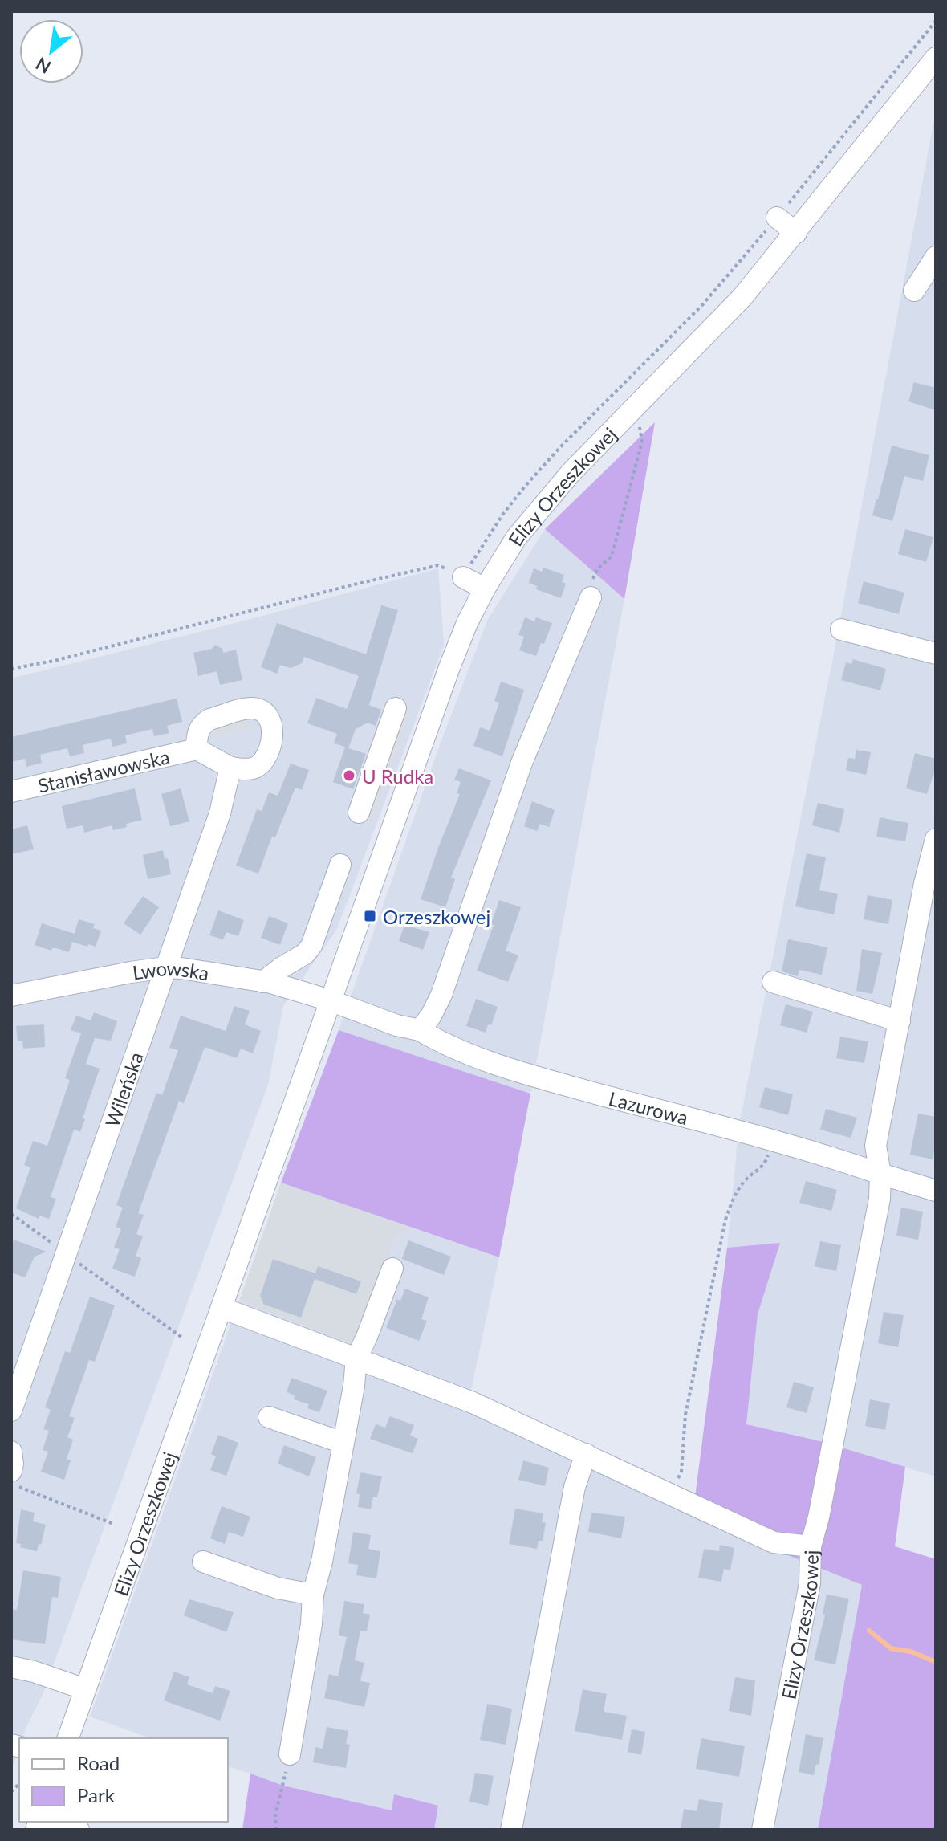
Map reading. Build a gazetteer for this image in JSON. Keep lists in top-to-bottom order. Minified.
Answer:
{"streets":{"street":["Elizy Orzeszkowej","Stanisławowska","Lwowska","Wileńska","Lazurowa"]},"crossings":[["Elizy Orzeszkowej","Lwowska"],["Stanisławowska","Wileńska"],["Lwowska","Wileńska"]],"places":{"other":["U Rudka"],"transit":["Orzeszkowej"]},"legend":["Road","Park"],"north":"bottom left"}
